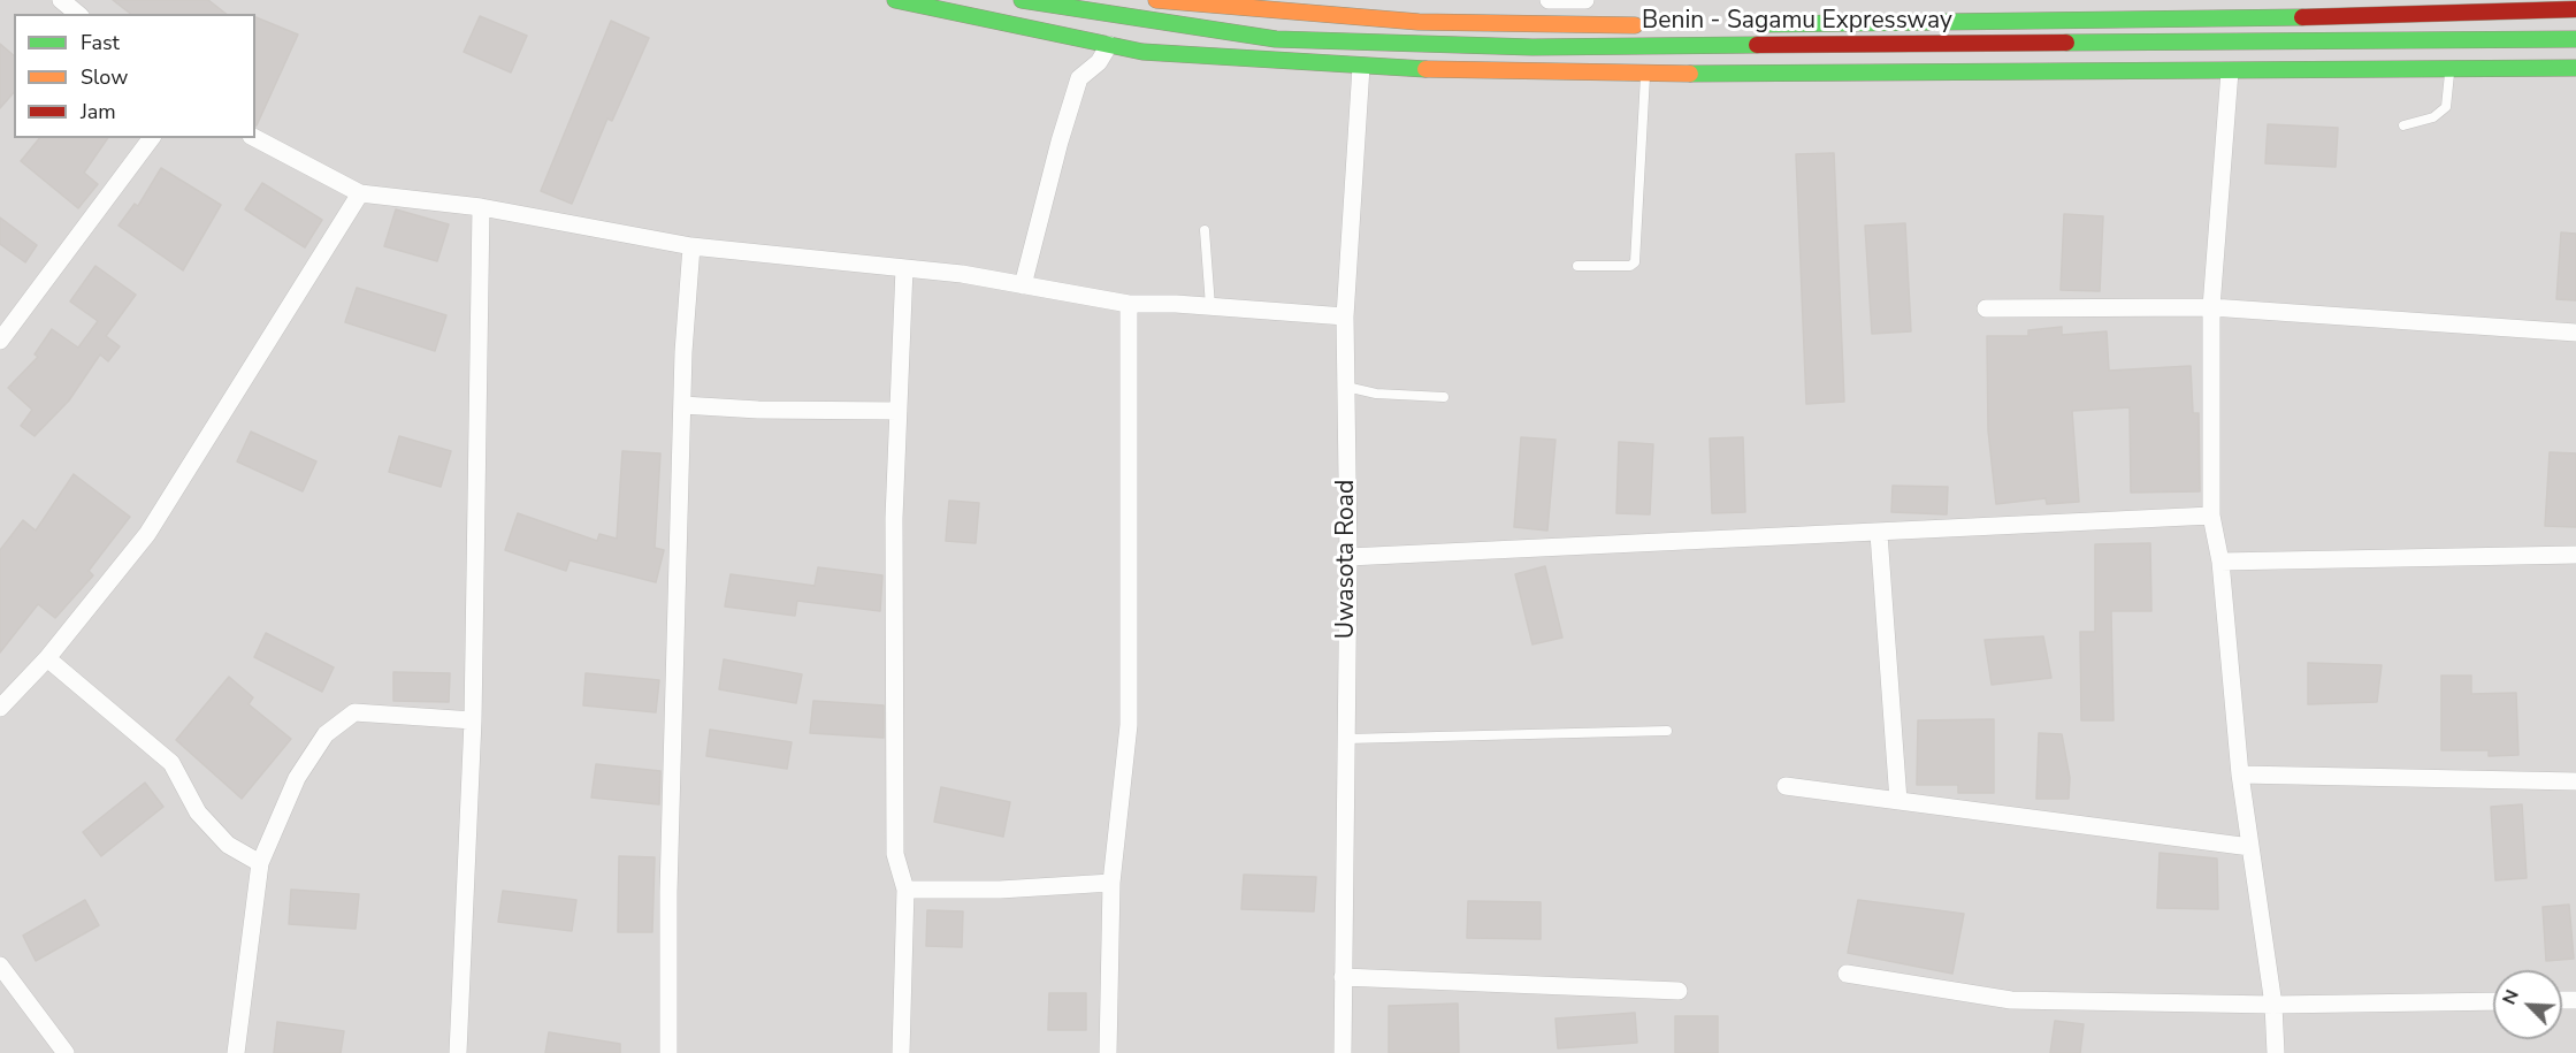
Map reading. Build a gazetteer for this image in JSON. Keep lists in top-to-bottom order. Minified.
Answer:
{"streets":{"main road":["Benin - Sagamu Expressway"],"street":["Uwasota Road"]},"legend":["Fast","Slow","Jam"],"north":"top left"}
